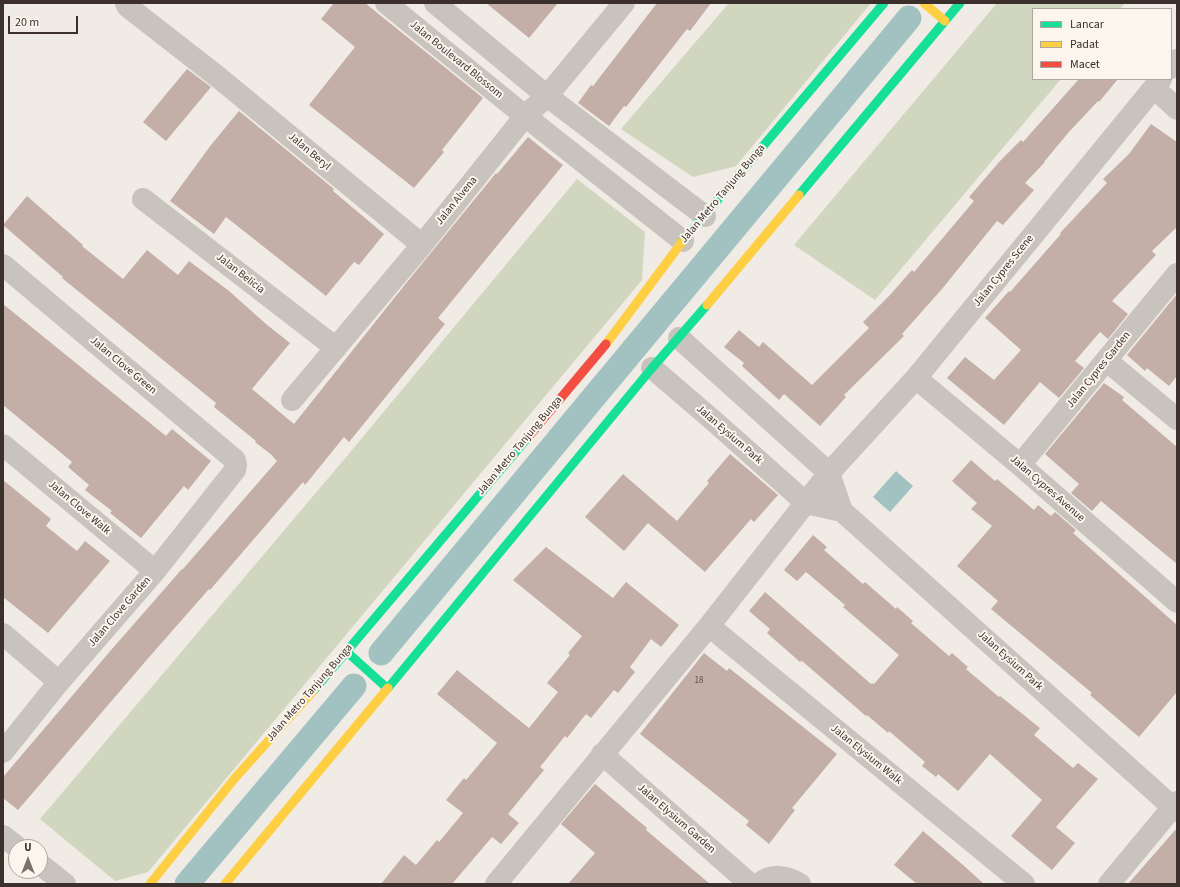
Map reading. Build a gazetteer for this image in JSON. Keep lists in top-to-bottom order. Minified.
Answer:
{"streets":{"main road":["Jalan Metro Tanjung Bunga"],"street":["Jalan Boulevard Blossom","Jalan Beryl","Jalan Alvena","Jalan Cypres Scene","Jalan Belicia","Jalan Clove Green","Jalan Cypres Garden","Jalan Eysium Park","Jalan Cypres Avenue","Jalan Clove Walk","Jalan Clove Garden","Jalan Elysium Walk","Jalan Elysium Garden"]},"crossings":[["Jalan Boulevard Blossom","Jalan Metro Tanjung Bunga"],["Jalan Boulevard Blossom","Jalan Alvena"],["Jalan Beryl","Jalan Alvena"],["Jalan Alvena","Jalan Belicia"],["Jalan Cypres Scene","Jalan Eysium Park"],["Jalan Cypres Scene","Jalan Cypres Avenue"],["Jalan Cypres Scene","Jalan Elysium Walk"],["Jalan Cypres Scene","Jalan Elysium Garden"],["Jalan Clove Green","Jalan Clove Garden"],["Jalan Cypres Garden","Jalan Cypres Avenue"],["Jalan Clove Walk","Jalan Clove Garden"]],"house_numbers":["18"],"legend":["Lancar","Padat","Macet"],"scale_bar":"20 m","north":"top"}
